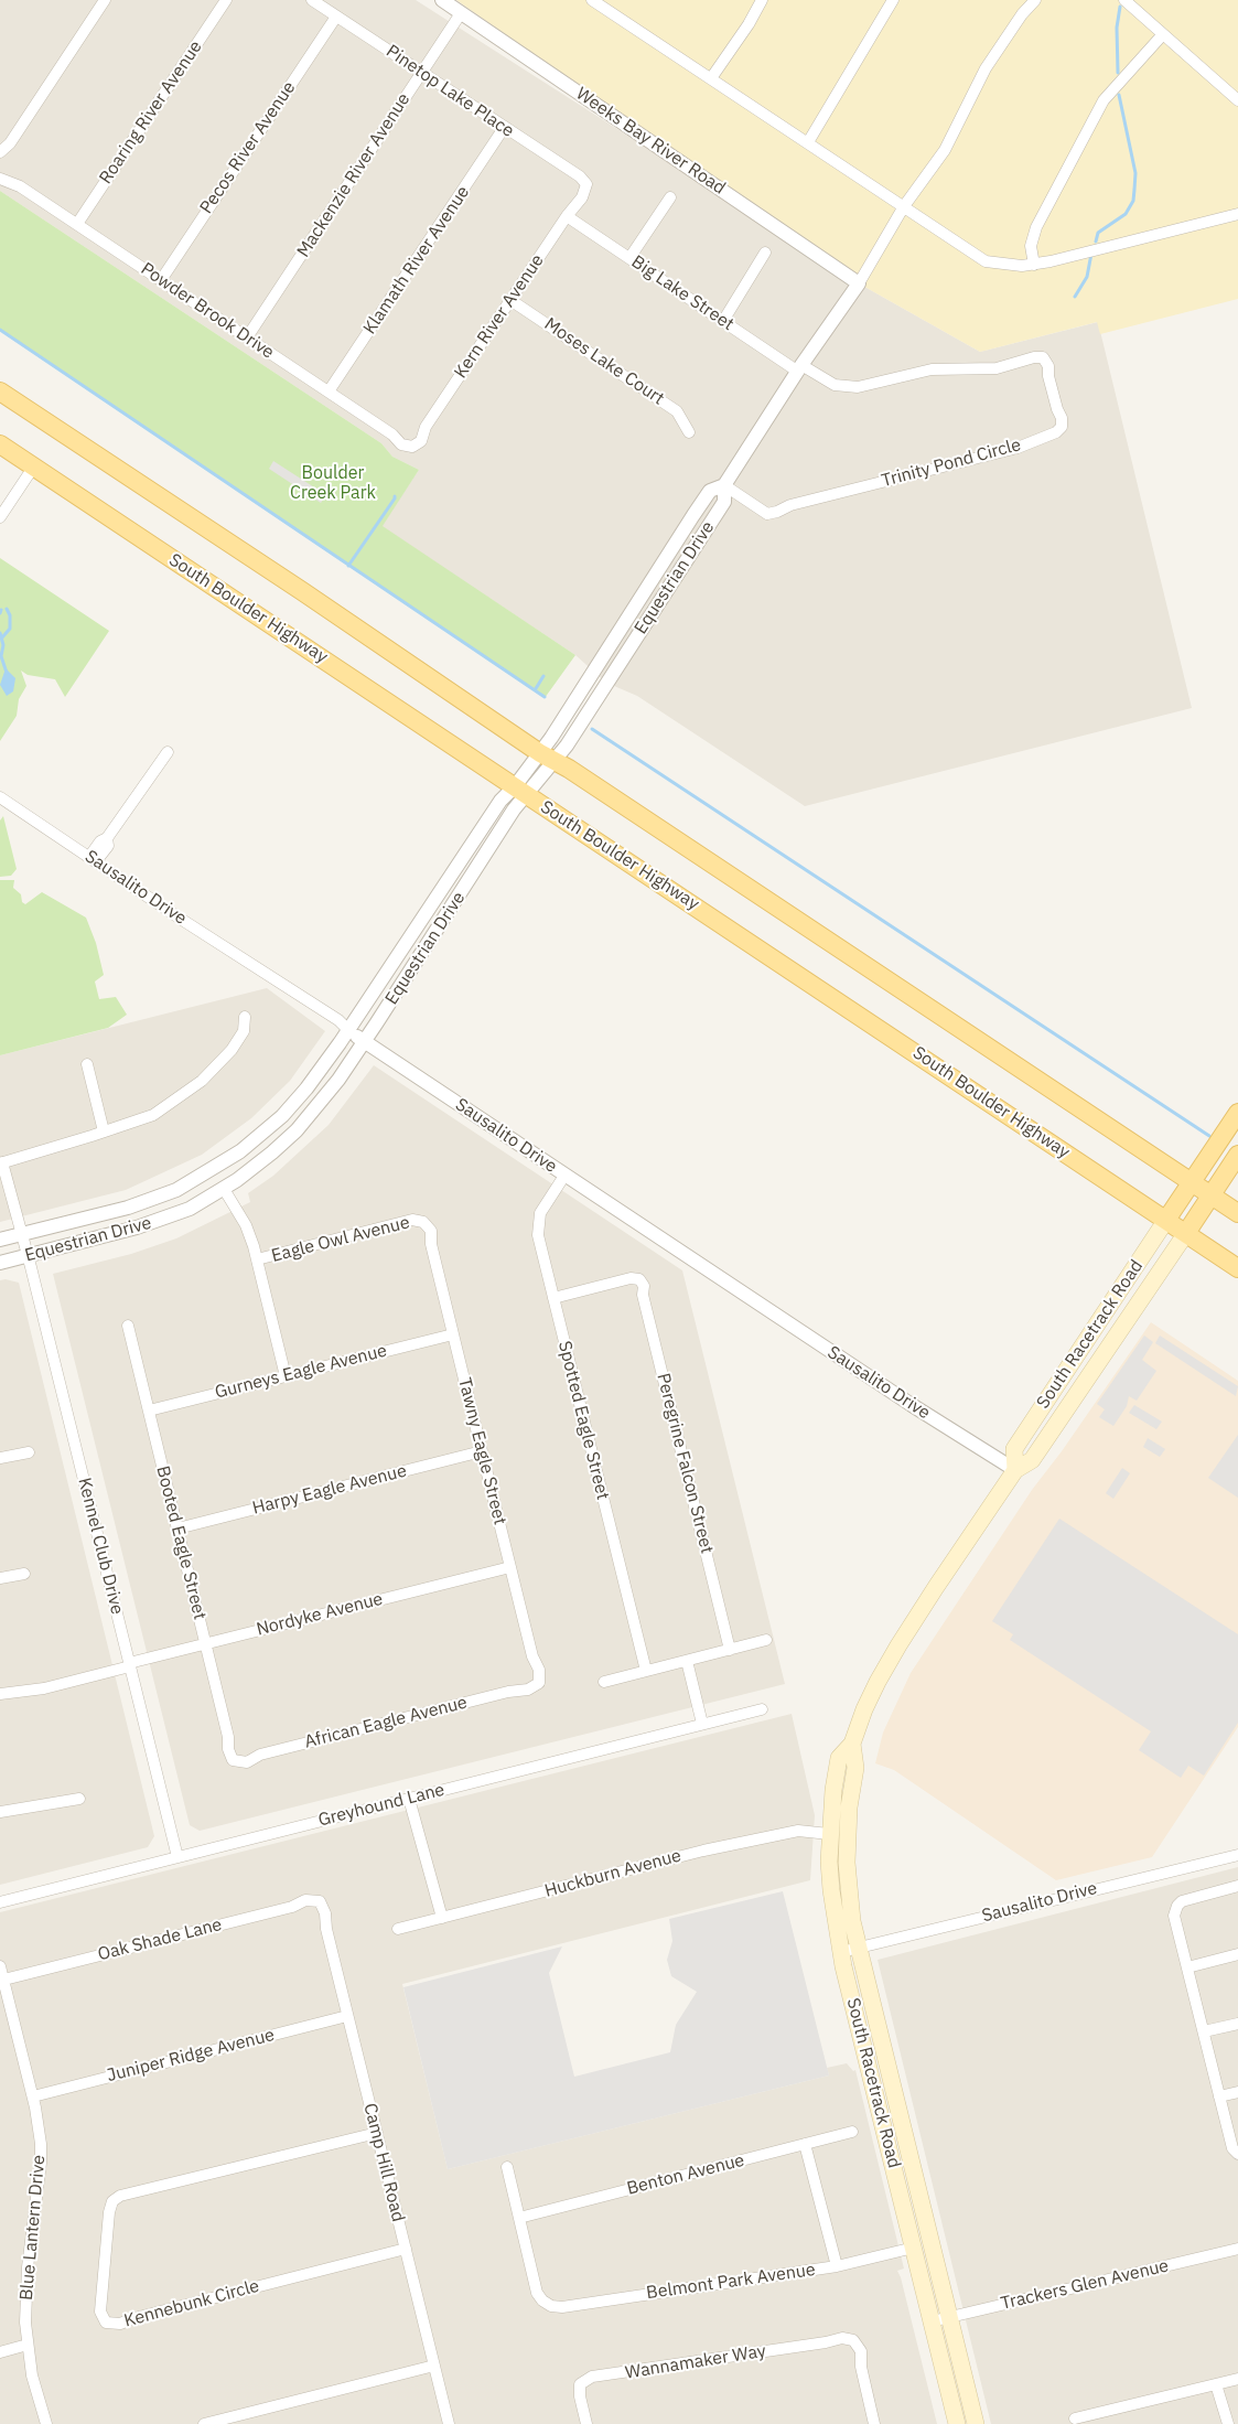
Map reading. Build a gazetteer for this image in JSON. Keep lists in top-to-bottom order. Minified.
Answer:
{"streets":{"main road":["South Boulder Highway","South Racetrack Road"],"street":["Pinetop Lake Place","Roaring River Avenue","Weeks Bay River Road","Pecos River Avenue","Mackenzie River Avenue","Klamath River Avenue","Big Lake Street","Powder Brook Drive","Kern River Avenue","Moses Lake Court","Trinity Pond Circle","Equestrian Drive","Sausalito Drive","Eagle Owl Avenue","Gurneys Eagle Avenue","Spotted Eagle Street","Tawny Eagle Street","Peregrine Falcon Street","Harpy Eagle Avenue","Booted Eagle Street","Kennel Club Drive","Nordyke Avenue","African Eagle Avenue","Greyhound Lane","Huckburn Avenue","Oak Shade Lane","Juniper Ridge Avenue","Camp Hill Road","Benton Avenue","Blue Lantern Drive","Belmont Park Avenue","Trackers Glen Avenue","Kennebunk Circle","Wannamaker Way"]},"crossings":[["Pinetop Lake Place","Pecos River Avenue"],["Pinetop Lake Place","Mackenzie River Avenue"],["Pinetop Lake Place","Klamath River Avenue"],["Pinetop Lake Place","Kern River Avenue"],["Roaring River Avenue","Powder Brook Drive"],["Weeks Bay River Road","Mackenzie River Avenue"],["Weeks Bay River Road","Equestrian Drive"],["Pecos River Avenue","Powder Brook Drive"],["Mackenzie River Avenue","Powder Brook Drive"],["Klamath River Avenue","Powder Brook Drive"],["Big Lake Street","Kern River Avenue"],["Big Lake Street","Trinity Pond Circle"],["Big Lake Street","Equestrian Drive"],["Powder Brook Drive","Kern River Avenue"],["Kern River Avenue","Moses Lake Court"],["Trinity Pond Circle","Equestrian Drive"],["Equestrian Drive","South Boulder Highway"],["Equestrian Drive","Sausalito Drive"],["Equestrian Drive","Kennel Club Drive"],["South Boulder Highway","South Racetrack Road"],["Sausalito Drive","South Racetrack Road"],["Sausalito Drive","Spotted Eagle Street"],["Eagle Owl Avenue","Tawny Eagle Street"],["South Racetrack Road","Huckburn Avenue"],["South Racetrack Road","Belmont Park Avenue"],["South Racetrack Road","Trackers Glen Avenue"],["Gurneys Eagle Avenue","Tawny Eagle Street"],["Gurneys Eagle Avenue","Booted Eagle Street"],["Spotted Eagle Street","Peregrine Falcon Street"],["Tawny Eagle Street","Harpy Eagle Avenue"],["Tawny Eagle Street","Nordyke Avenue"],["Tawny Eagle Street","African Eagle Avenue"],["Harpy Eagle Avenue","Booted Eagle Street"],["Booted Eagle Street","Nordyke Avenue"],["Booted Eagle Street","African Eagle Avenue"],["Kennel Club Drive","Nordyke Avenue"],["Kennel Club Drive","Greyhound Lane"],["Oak Shade Lane","Camp Hill Road"],["Oak Shade Lane","Blue Lantern Drive"],["Juniper Ridge Avenue","Camp Hill Road"],["Juniper Ridge Avenue","Blue Lantern Drive"],["Camp Hill Road","Kennebunk Circle"],["Benton Avenue","Belmont Park Avenue"]],"parks":["Boulder Creek Park"]}
